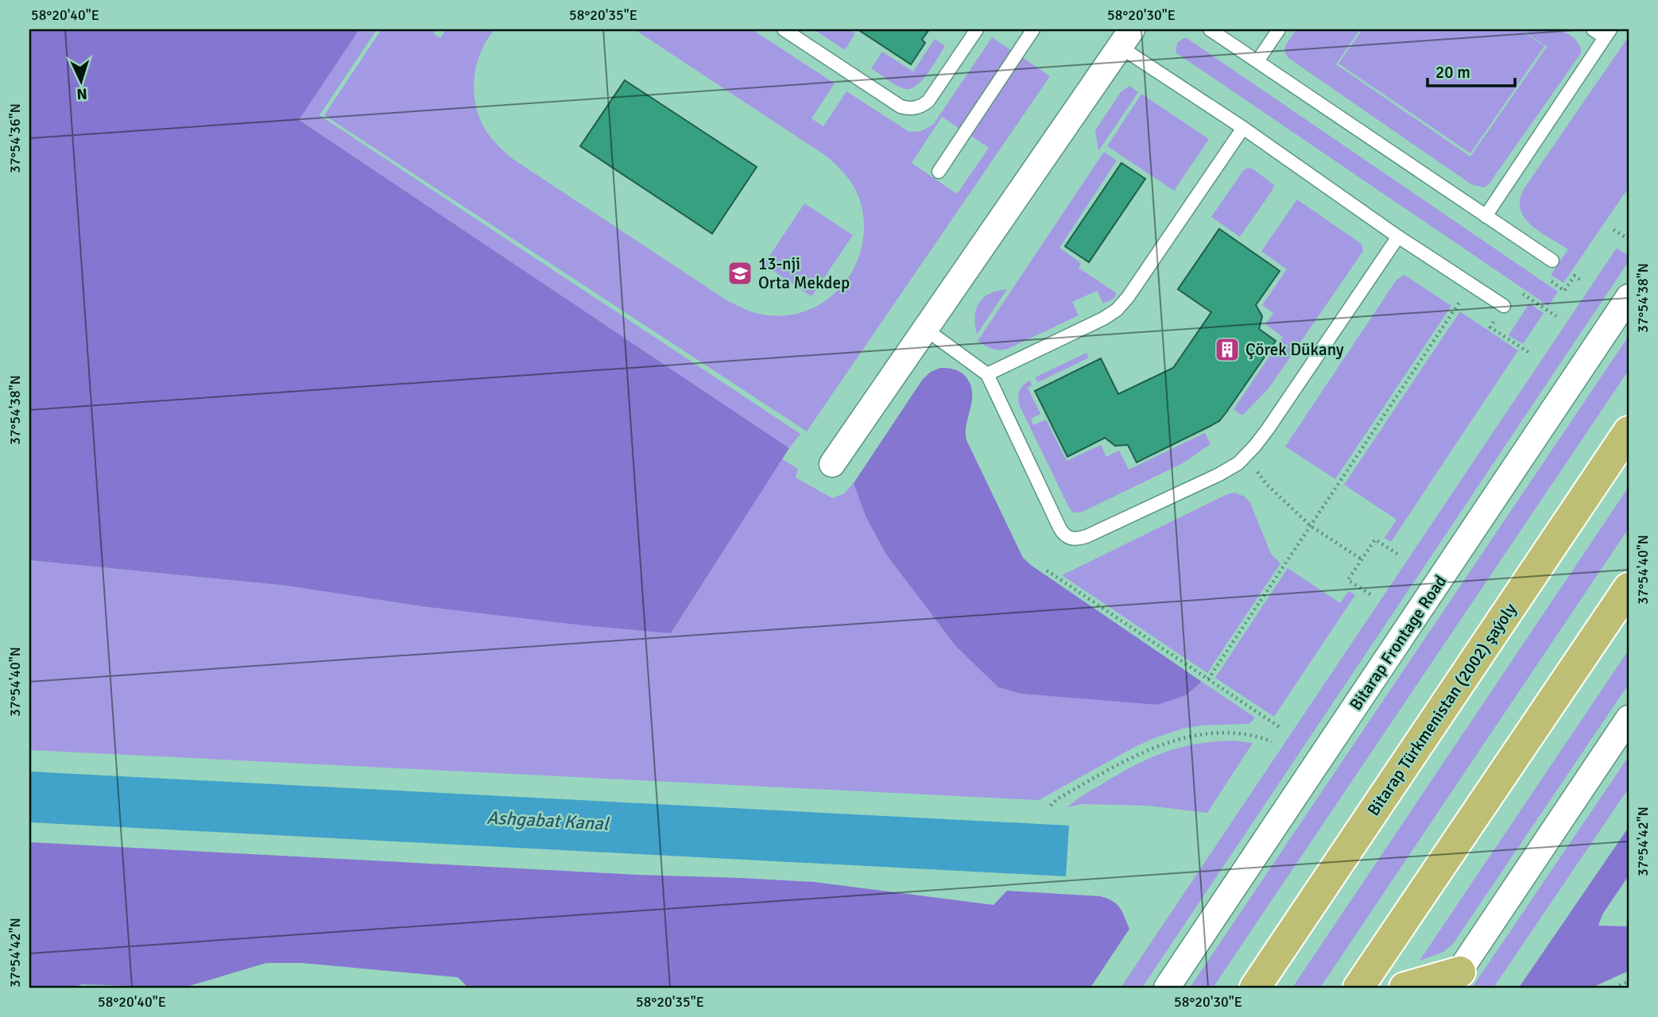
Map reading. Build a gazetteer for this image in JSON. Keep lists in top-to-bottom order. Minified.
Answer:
{"streets":{"main road":["Bitarap Türkmenistan (2002) şaýoly"],"street":["Bitarap Frontage Road"]},"water":["Ashgabat Kanal"],"places":{"school or university":["13-nji Orta Mekdep"],"building":["Çörek Dükany"]},"scale_bar":"20 m","north":"bottom","coordinates":["58°20'40\"E","58°20'35\"E","58°20'30\"E","37°54'36\"N","37°54'38\"N","37°54'40\"N","37°54'42\"N"]}
